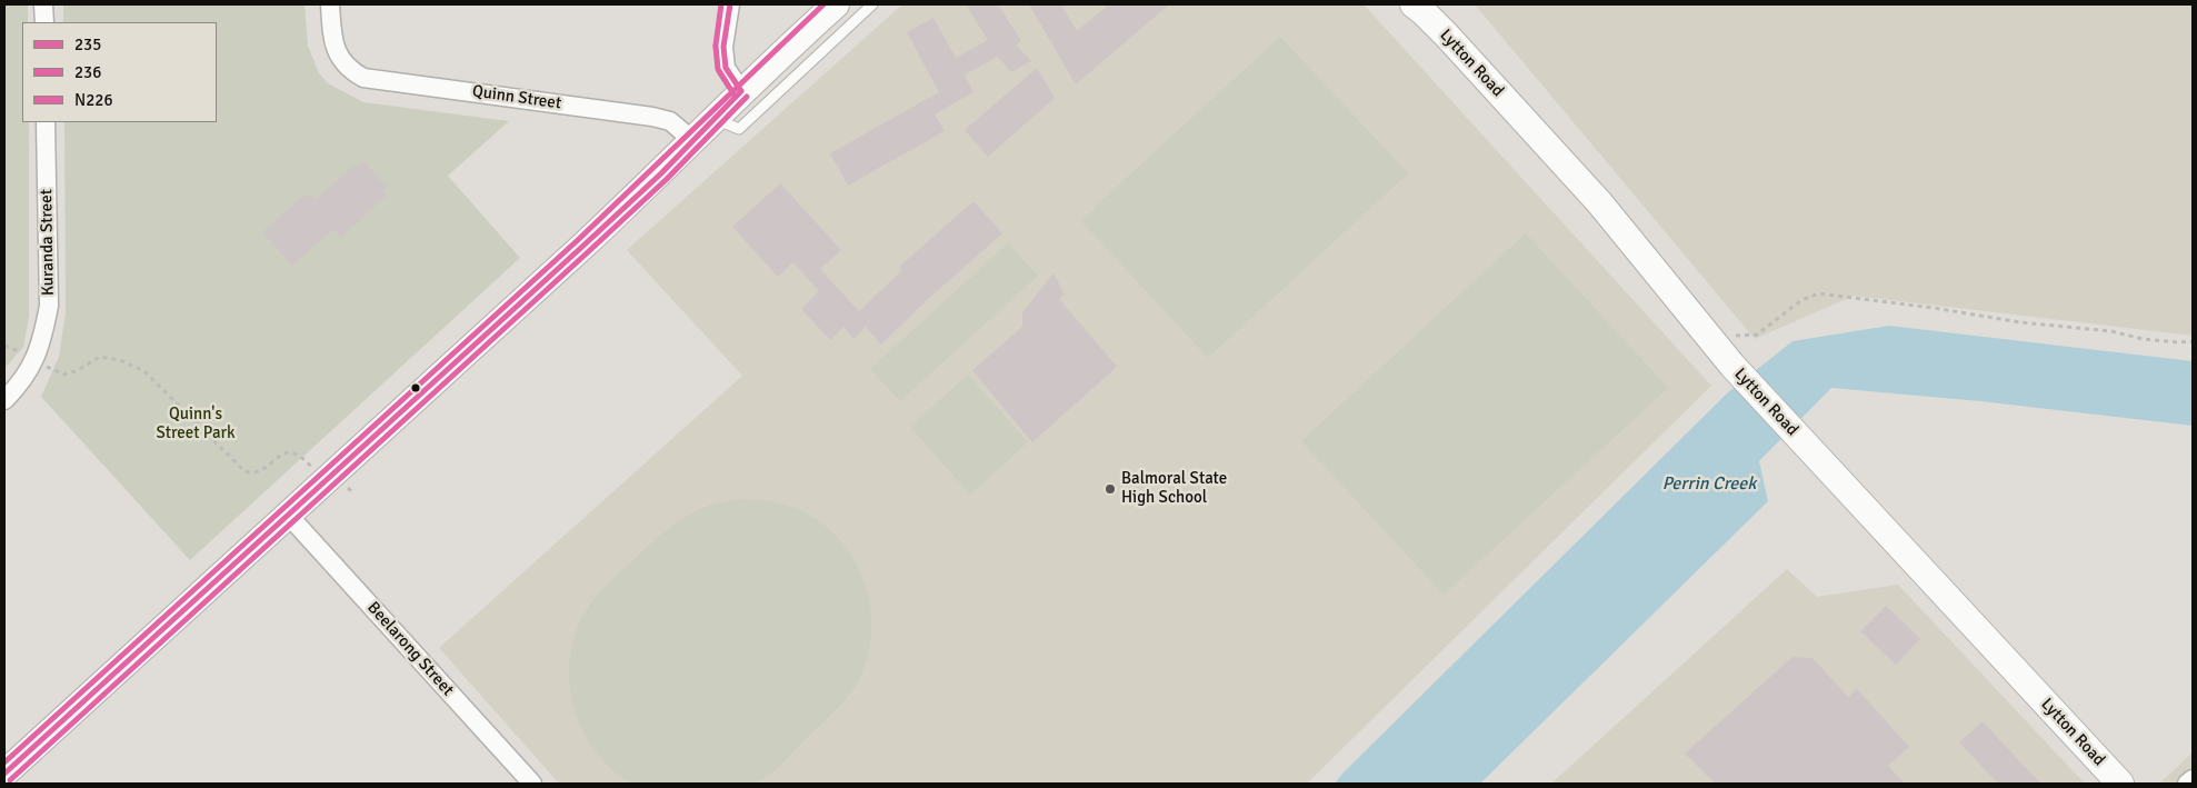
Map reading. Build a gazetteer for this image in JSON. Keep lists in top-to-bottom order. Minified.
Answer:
{"streets":{"main road":["Lytton Road"],"street":["Quinn Street","Kuranda Street","Beelarong Street"]},"water":["Perrin Creek"],"parks":["Quinn's Street Park"],"places":["Balmoral State High School"],"lines":["transit line 235","transit line 236","transit line N226"],"legend":["235","236","N226"]}
